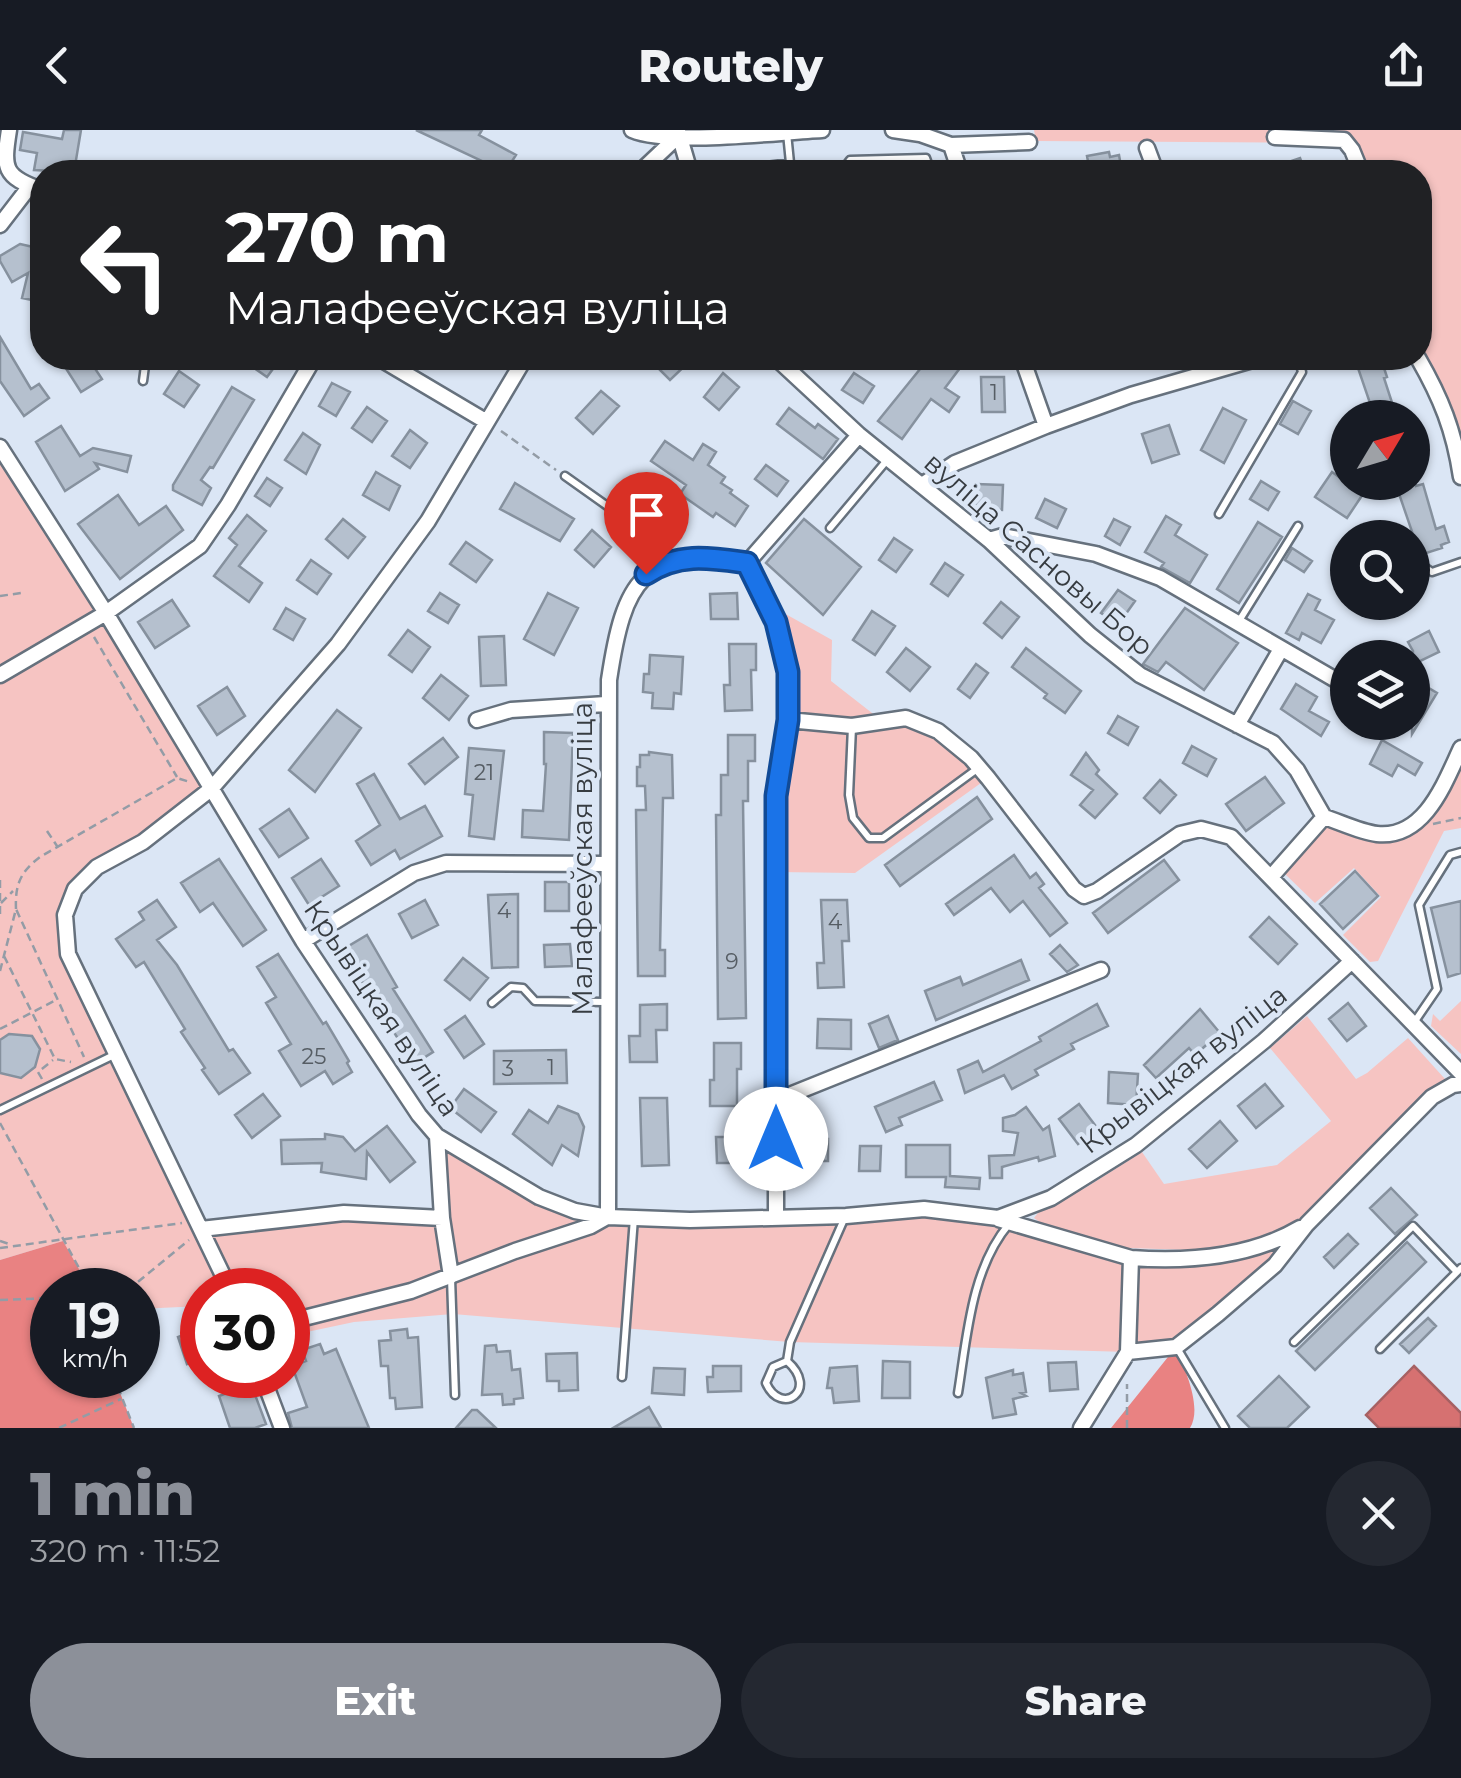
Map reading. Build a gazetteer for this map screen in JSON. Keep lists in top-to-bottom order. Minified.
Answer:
{"streets":{"street":["вуліца Сасновы Бор","Малафееўская вуліца","Крывіцкая вуліца"]},"crossings":[["Малафееўская вуліца","Крывіцкая вуліца"]],"house_numbers":["1","21","4","4","9","25","1","3"],"north":"top right","page":{"header":"Routely","turn":["270 m","Малафееўская вуліца"],"speed":"19 km/h","limit":"30","heading":["1 min","320 m · 11:52"],"buttons":["Exit","Share"]}}
